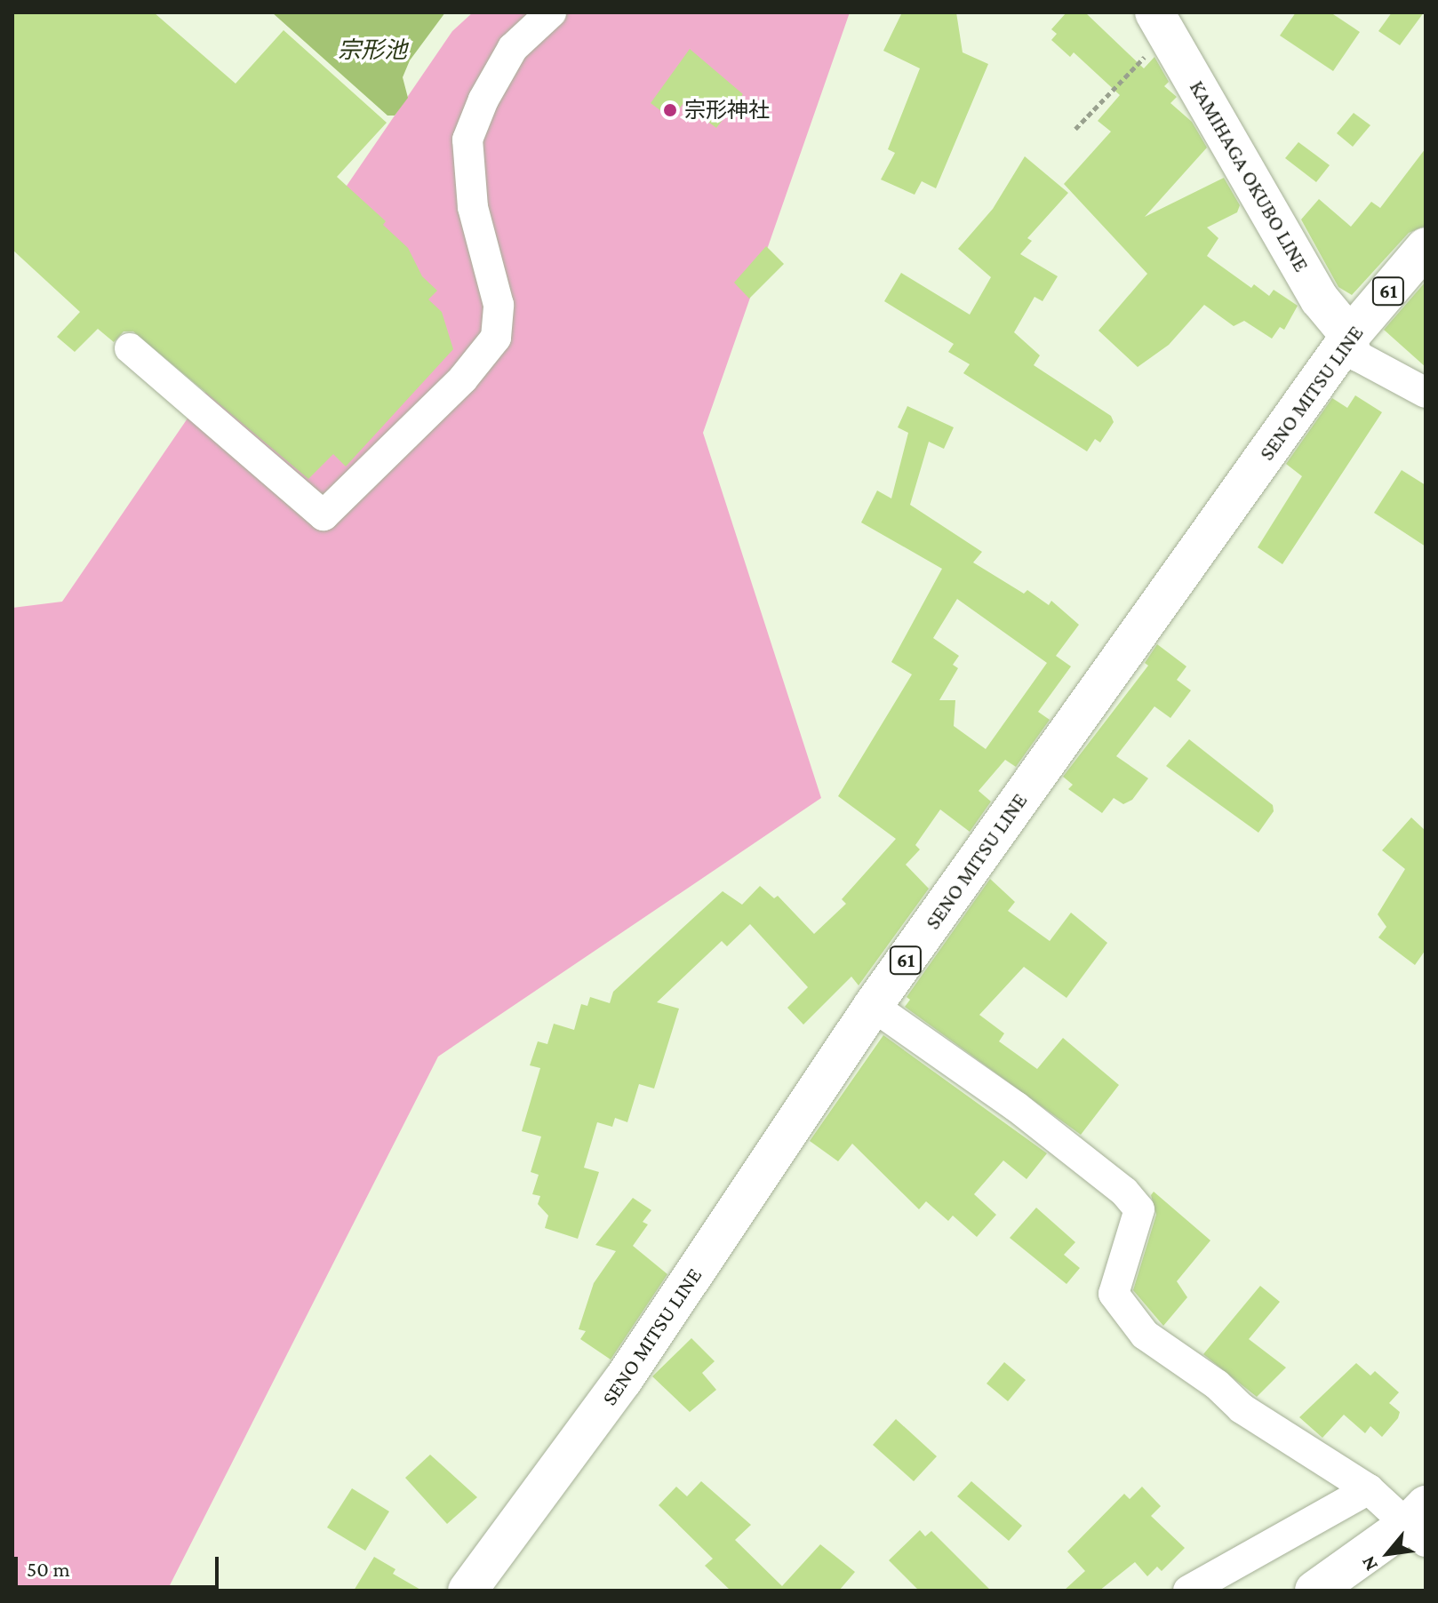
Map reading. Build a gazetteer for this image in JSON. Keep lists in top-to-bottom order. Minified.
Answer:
{"streets":{"main road":["KAMIHAGA OKUBO LINE","61","SENO MITSU LINE"]},"crossings":[["KAMIHAGA OKUBO LINE","SENO MITSU LINE"]],"water":["宗形池"],"places":["宗形神社"],"scale_bar":"50 m","north":"bottom left"}
